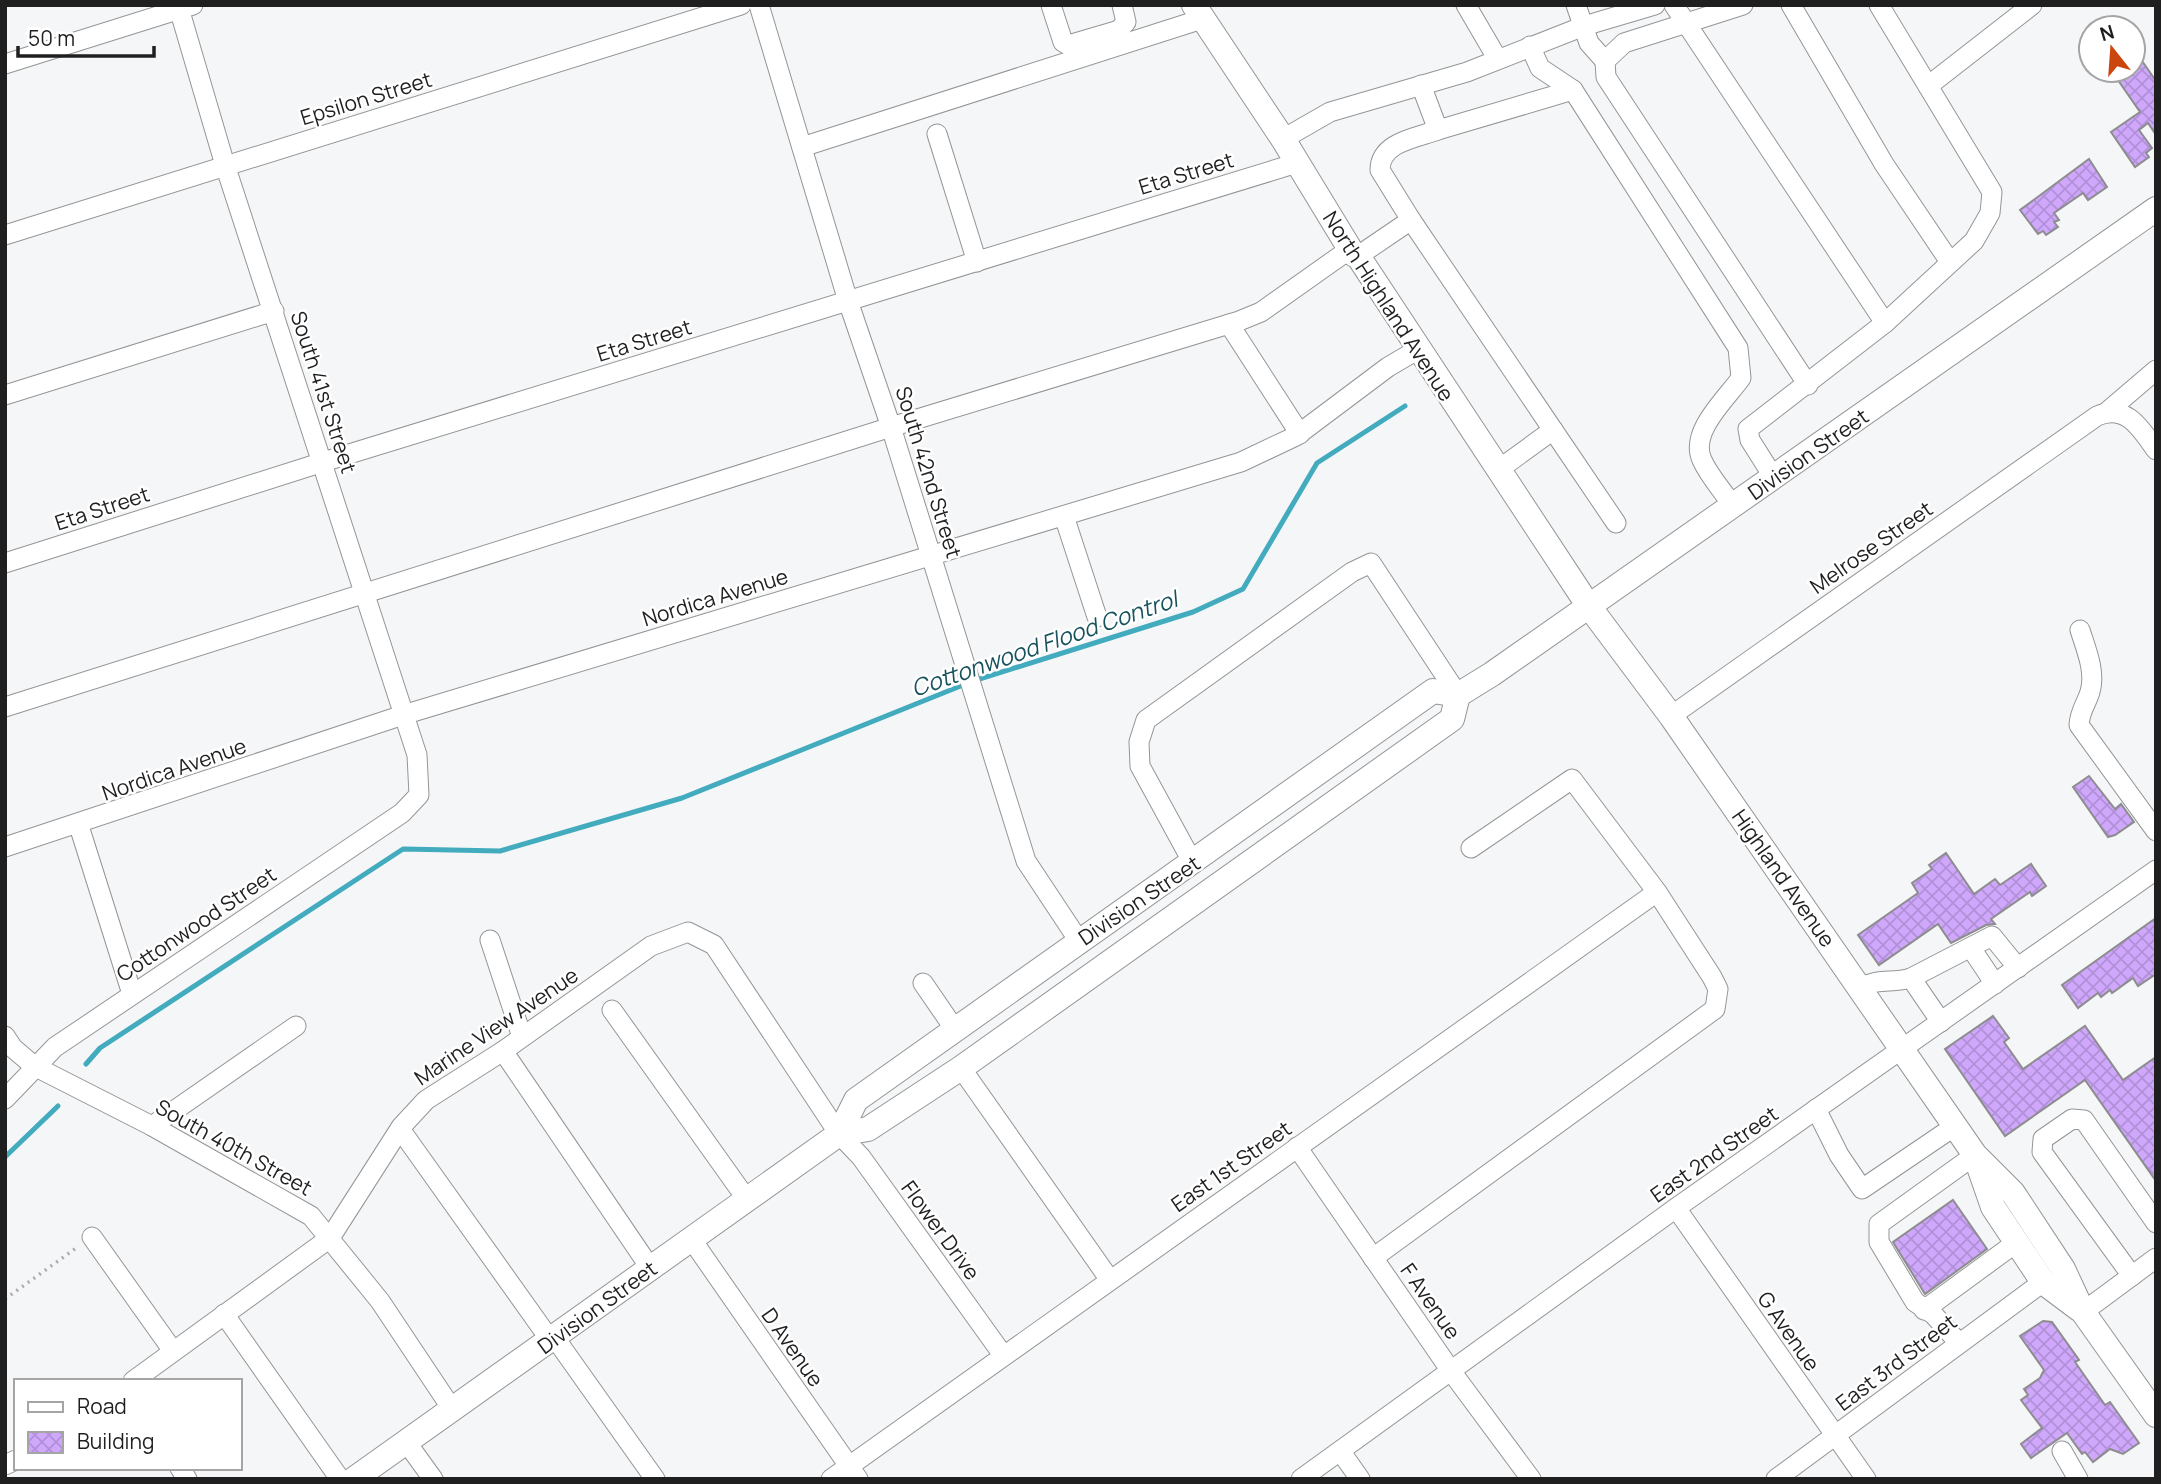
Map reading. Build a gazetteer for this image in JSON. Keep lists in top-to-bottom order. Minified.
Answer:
{"streets":{"main road":["North Highland Avenue","Division Street","Highland Avenue"],"street":["Epsilon Street","Eta Street","South 41st Street","South 42nd Street","Melrose Street","Nordica Avenue","Cottonwood Street","Marine View Avenue","South 40th Street","East 2nd Street","East 1st Street","Flower Drive","F Avenue","G Avenue","D Avenue","East 3rd Street"]},"crossings":[["Epsilon Street","South 41st Street"],["Eta Street","North Highland Avenue"],["Eta Street","South 41st Street"],["Eta Street","South 42nd Street"],["North Highland Avenue","Division Street"],["North Highland Avenue","Nordica Avenue"],["North Highland Avenue","Highland Avenue"],["South 41st Street","Nordica Avenue"],["South 41st Street","Cottonwood Street"],["Division Street","South 42nd Street"],["Division Street","Highland Avenue"],["Division Street","Marine View Avenue"],["Division Street","South 40th Street"],["Division Street","Flower Drive"],["Division Street","D Avenue"],["South 42nd Street","Nordica Avenue"],["Melrose Street","Highland Avenue"],["Highland Avenue","East 2nd Street"],["Highland Avenue","East 3rd Street"],["Cottonwood Street","South 40th Street"],["Marine View Avenue","South 40th Street"],["Marine View Avenue","Flower Drive"],["East 2nd Street","F Avenue"],["East 2nd Street","G Avenue"],["East 1st Street","Flower Drive"],["East 1st Street","F Avenue"],["East 1st Street","D Avenue"],["G Avenue","East 3rd Street"]],"water":["Cottonwood Flood Control"],"legend":["Road","Building"],"scale_bar":"50 m","north":"top"}
